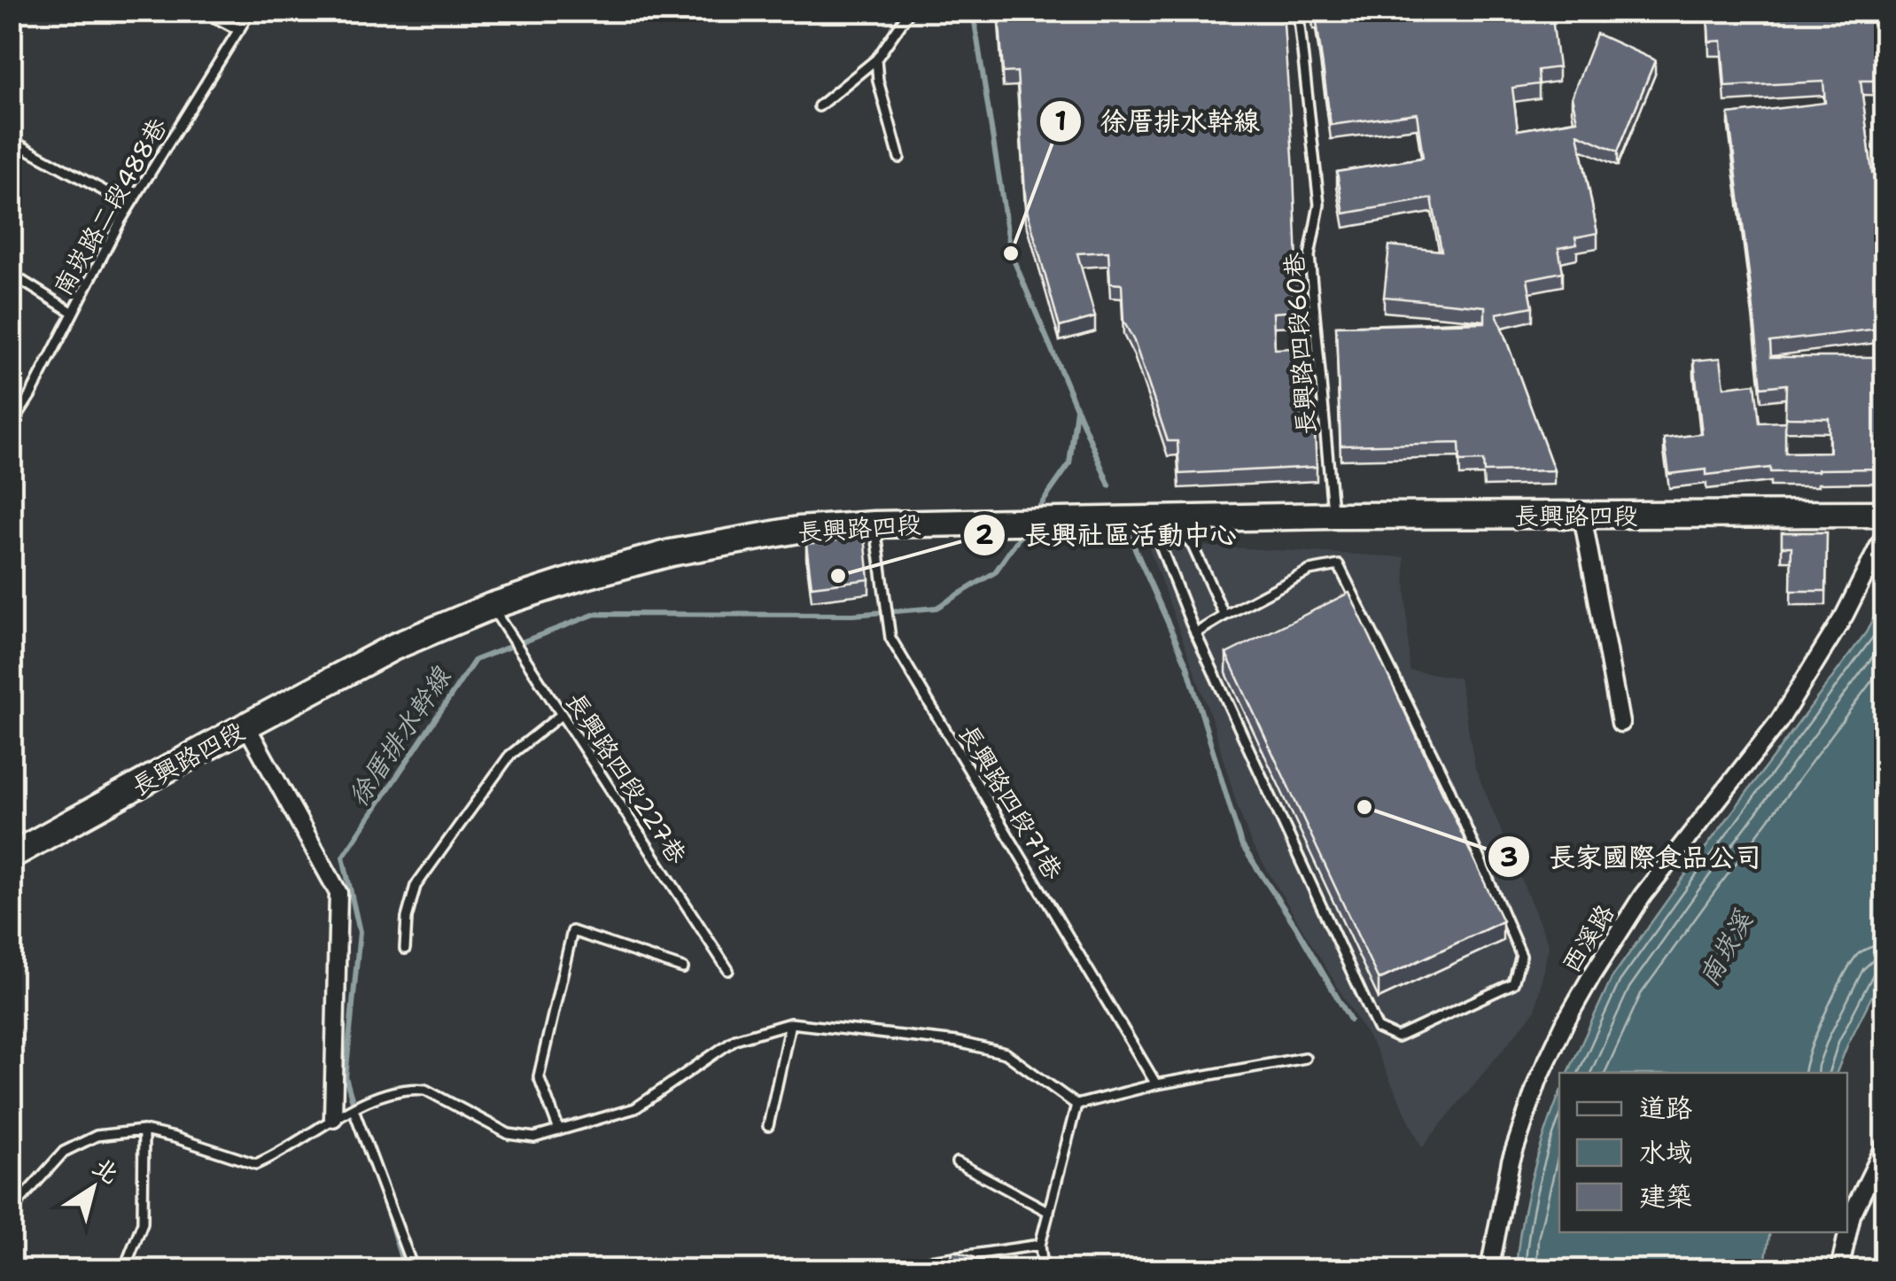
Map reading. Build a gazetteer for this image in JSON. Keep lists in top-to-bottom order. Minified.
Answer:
{"streets":{"street":["長興路四段","西溪路"],"lane":["南崁路二段488巷","長興路四段60巷","長興路四段227巷","長興路四段71巷"]},"crossings":[["長興路四段60巷","長興路四段"],["長興路四段","長興路四段227巷"],["長興路四段","長興路四段71巷"]],"water":["徐厝排水幹線","南崁溪"],"places":["徐厝排水幹線","長興社區活動中心","長家國際食品公司"],"legend":["道路","水域","建築"],"north":"top right"}
